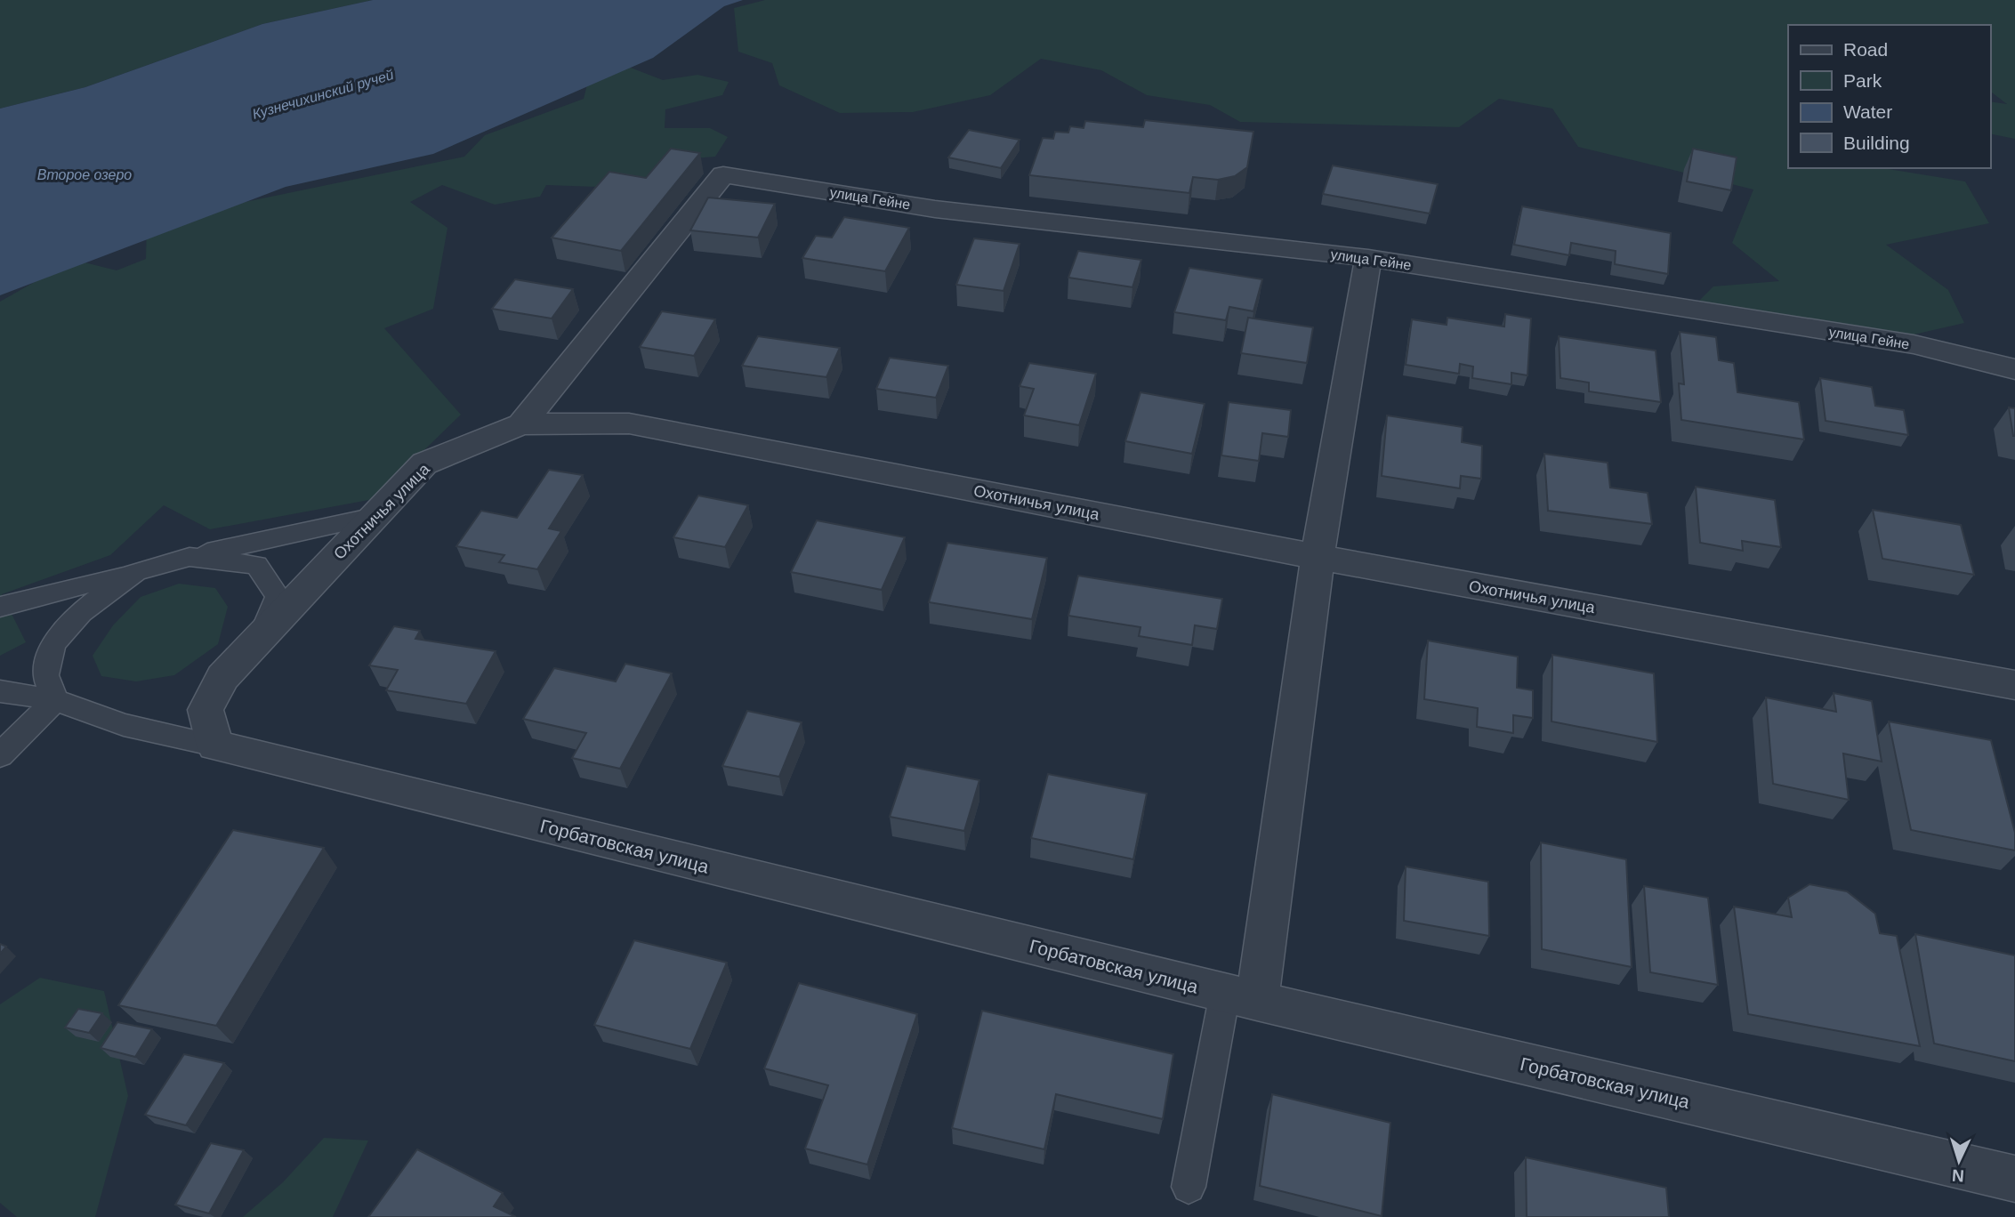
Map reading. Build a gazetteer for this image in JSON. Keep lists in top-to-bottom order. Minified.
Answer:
{"streets":{"street":["улица Гейне","Охотничья улица","Горбатовская улица"]},"crossings":[["улица Гейне","Охотничья улица"],["Охотничья улица","Горбатовская улица"]],"water":["Кузнечихинский ручей","Второе озеро"],"legend":["Road","Park","Water","Building"],"north":"bottom"}
